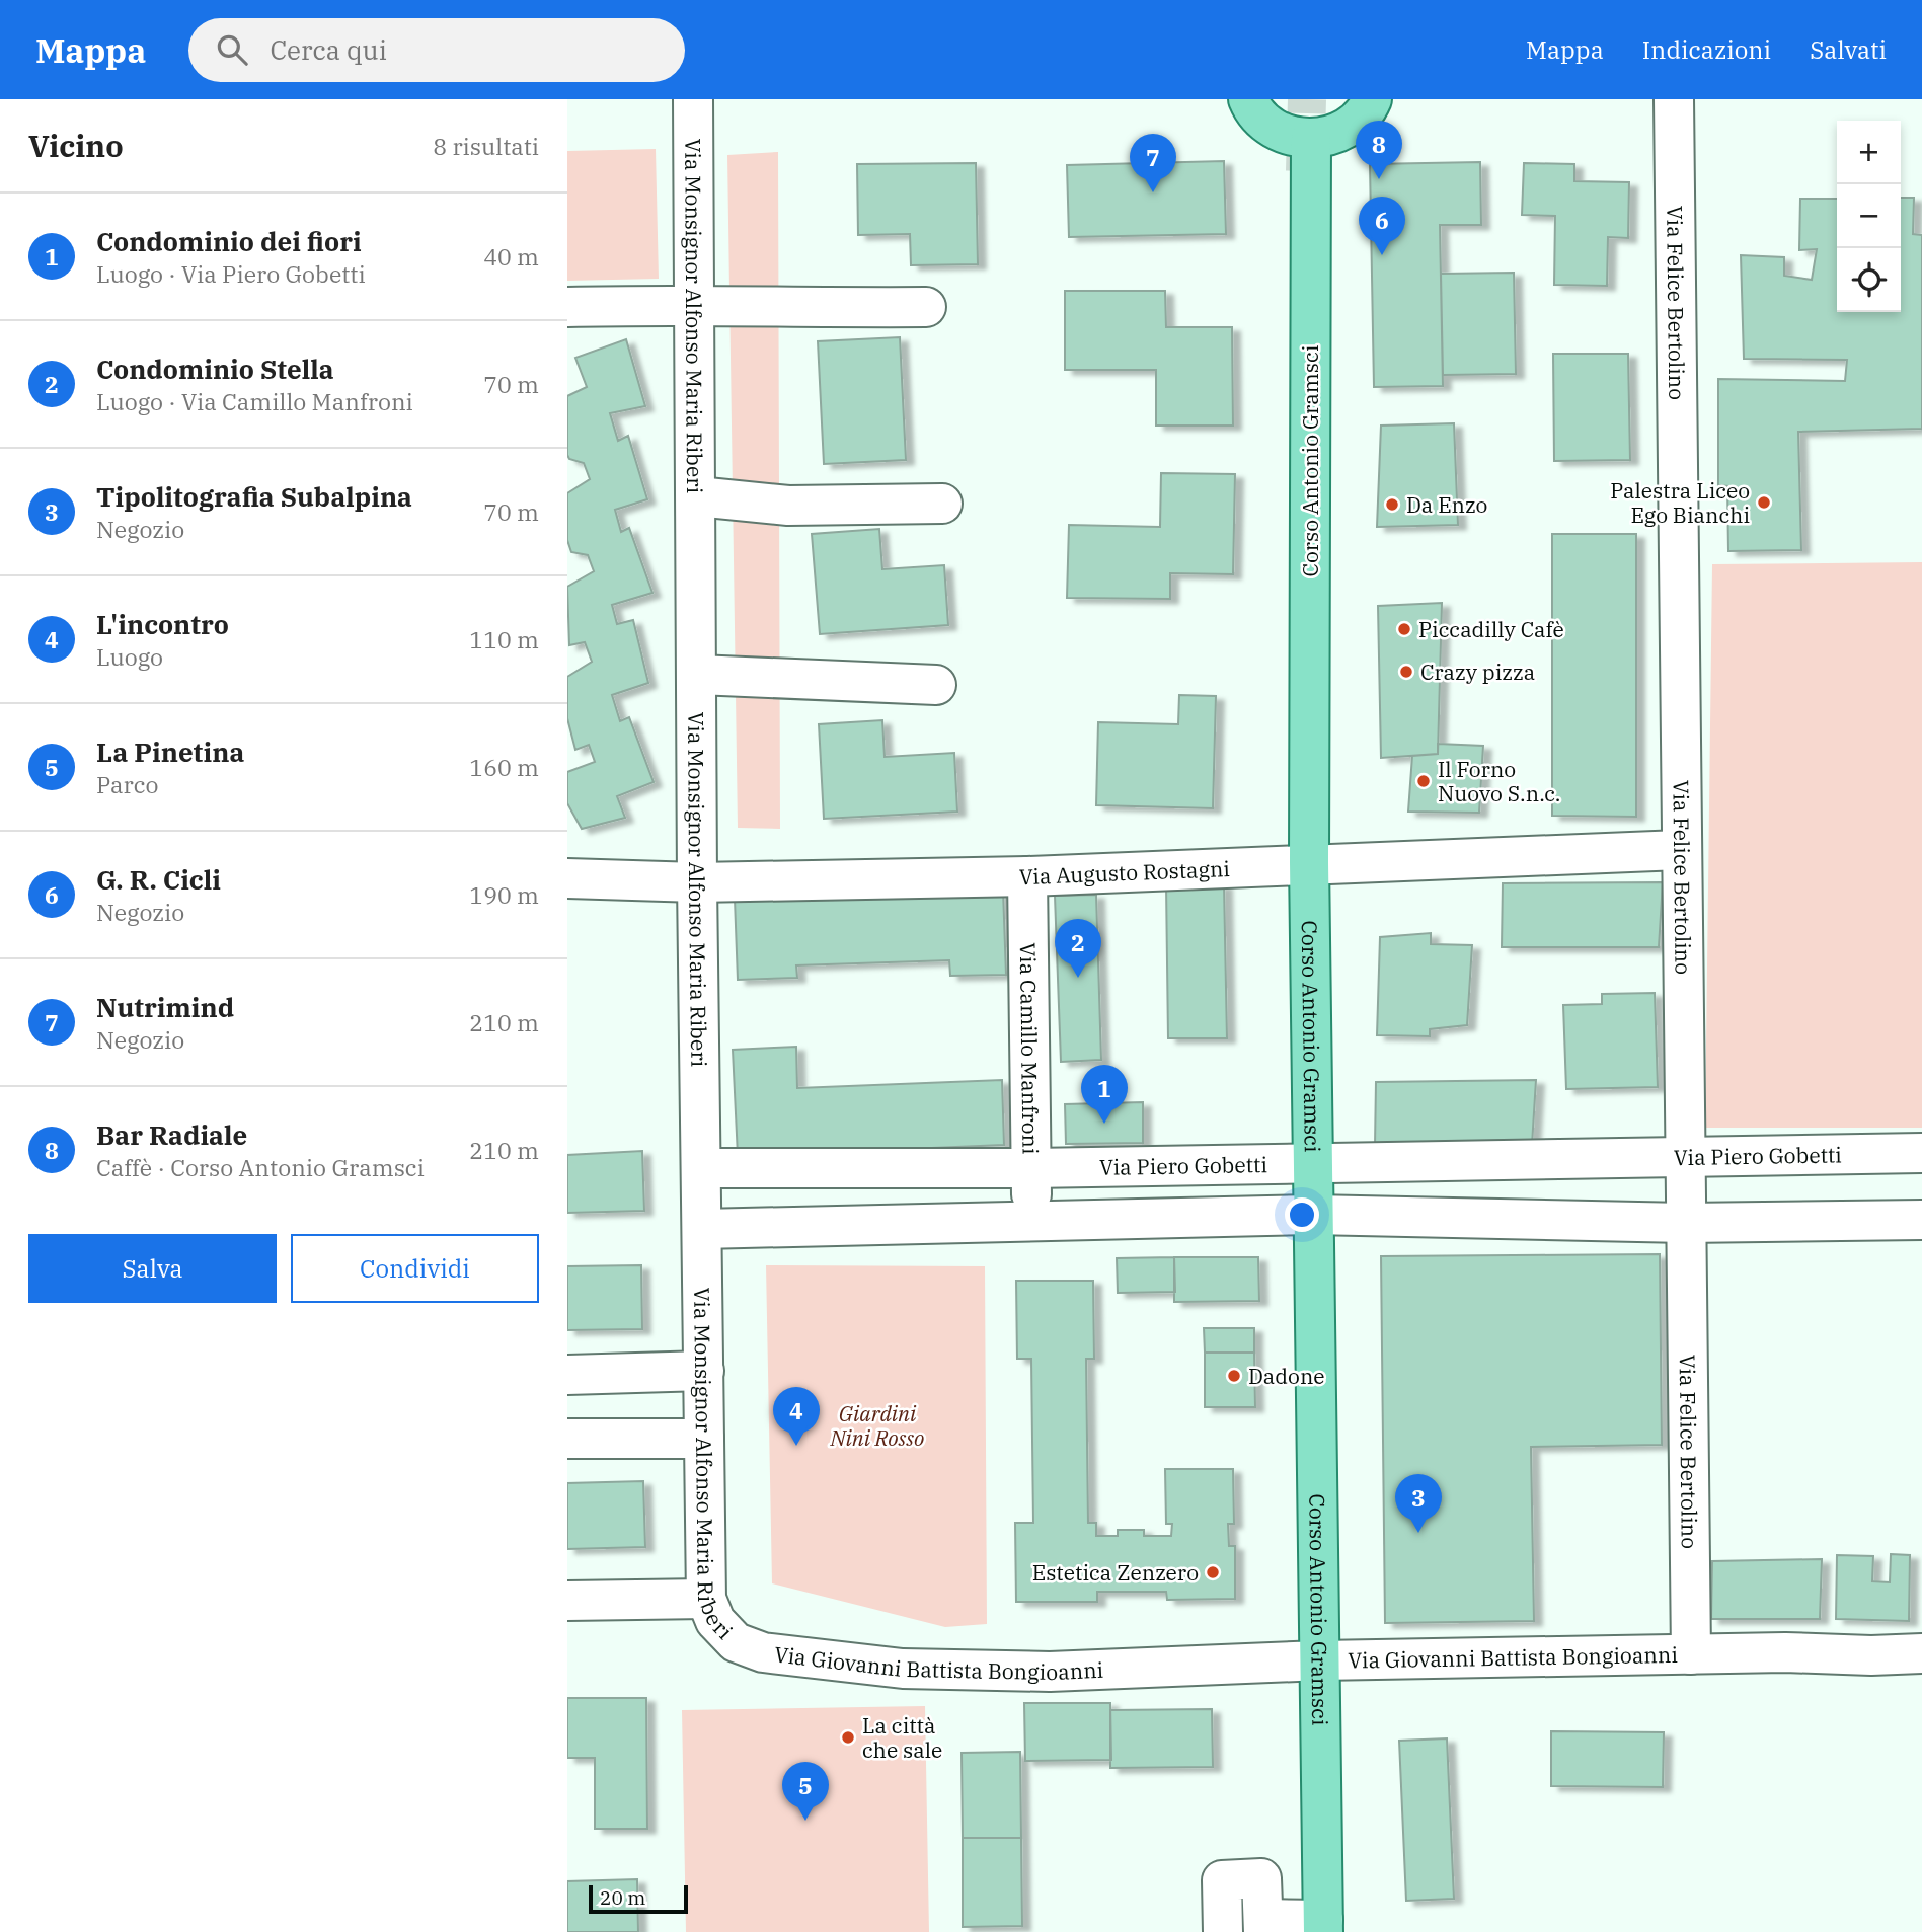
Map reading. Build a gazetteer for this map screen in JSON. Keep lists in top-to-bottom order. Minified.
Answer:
{"streets":{"main road":["Corso Antonio Gramsci"],"street":["Via Felice Bertolino","Via Monsignor Alfonso Maria Riberi","Via Augusto Rostagni","Via Camillo Manfroni","Via Piero Gobetti","Via Giovanni Battista Bongioanni"]},"crossings":[["Via Felice Bertolino","Via Augusto Rostagni"],["Via Felice Bertolino","Via Piero Gobetti"],["Via Felice Bertolino","Via Giovanni Battista Bongioanni"],["Via Monsignor Alfonso Maria Riberi","Via Augusto Rostagni"],["Via Monsignor Alfonso Maria Riberi","Via Piero Gobetti"],["Via Monsignor Alfonso Maria Riberi","Via Giovanni Battista Bongioanni"],["Corso Antonio Gramsci","Via Augusto Rostagni"],["Corso Antonio Gramsci","Via Piero Gobetti"],["Corso Antonio Gramsci","Via Giovanni Battista Bongioanni"],["Via Augusto Rostagni","Via Camillo Manfroni"],["Via Camillo Manfroni","Via Piero Gobetti"]],"parks":["Giardini Nini Rosso"],"places":["Palestra Liceo Ego Bianchi","Da Enzo","Piccadilly Cafè","Crazy pizza","Il Forno Nuovo S.n.c.","Dadone","Estetica Zenzero","La città che sale"],"scale_bar":"20 m","page":{"header":"Mappa","search":"Cerca qui","nav":["Mappa","Indicazioni","Salvati"],"heading":["Vicino","8 risultati"],"map_buttons":["+","−"],"pins":["8","7","6","2","1","4","3","5"],"list":[{"mark":"1","name":"Condominio dei fiori","note":"Luogo · Via Piero Gobetti","value":"40 m"},{"mark":"2","name":"Condominio Stella","note":"Luogo · Via Camillo Manfroni","value":"70 m"},{"mark":"3","name":"Tipolitografia Subalpina","note":"Negozio","value":"70 m"},{"mark":"4","name":"L'incontro","note":"Luogo","value":"110 m"},{"mark":"5","name":"La Pinetina","note":"Parco","value":"160 m"},{"mark":"6","name":"G. R. Cicli","note":"Negozio","value":"190 m"},{"mark":"7","name":"Nutrimind","note":"Negozio","value":"210 m"},{"mark":"8","name":"Bar Radiale","note":"Caffè · Corso Antonio Gramsci","value":"210 m"}],"buttons":["Salva","Condividi"],"scale":"20 m"}}
